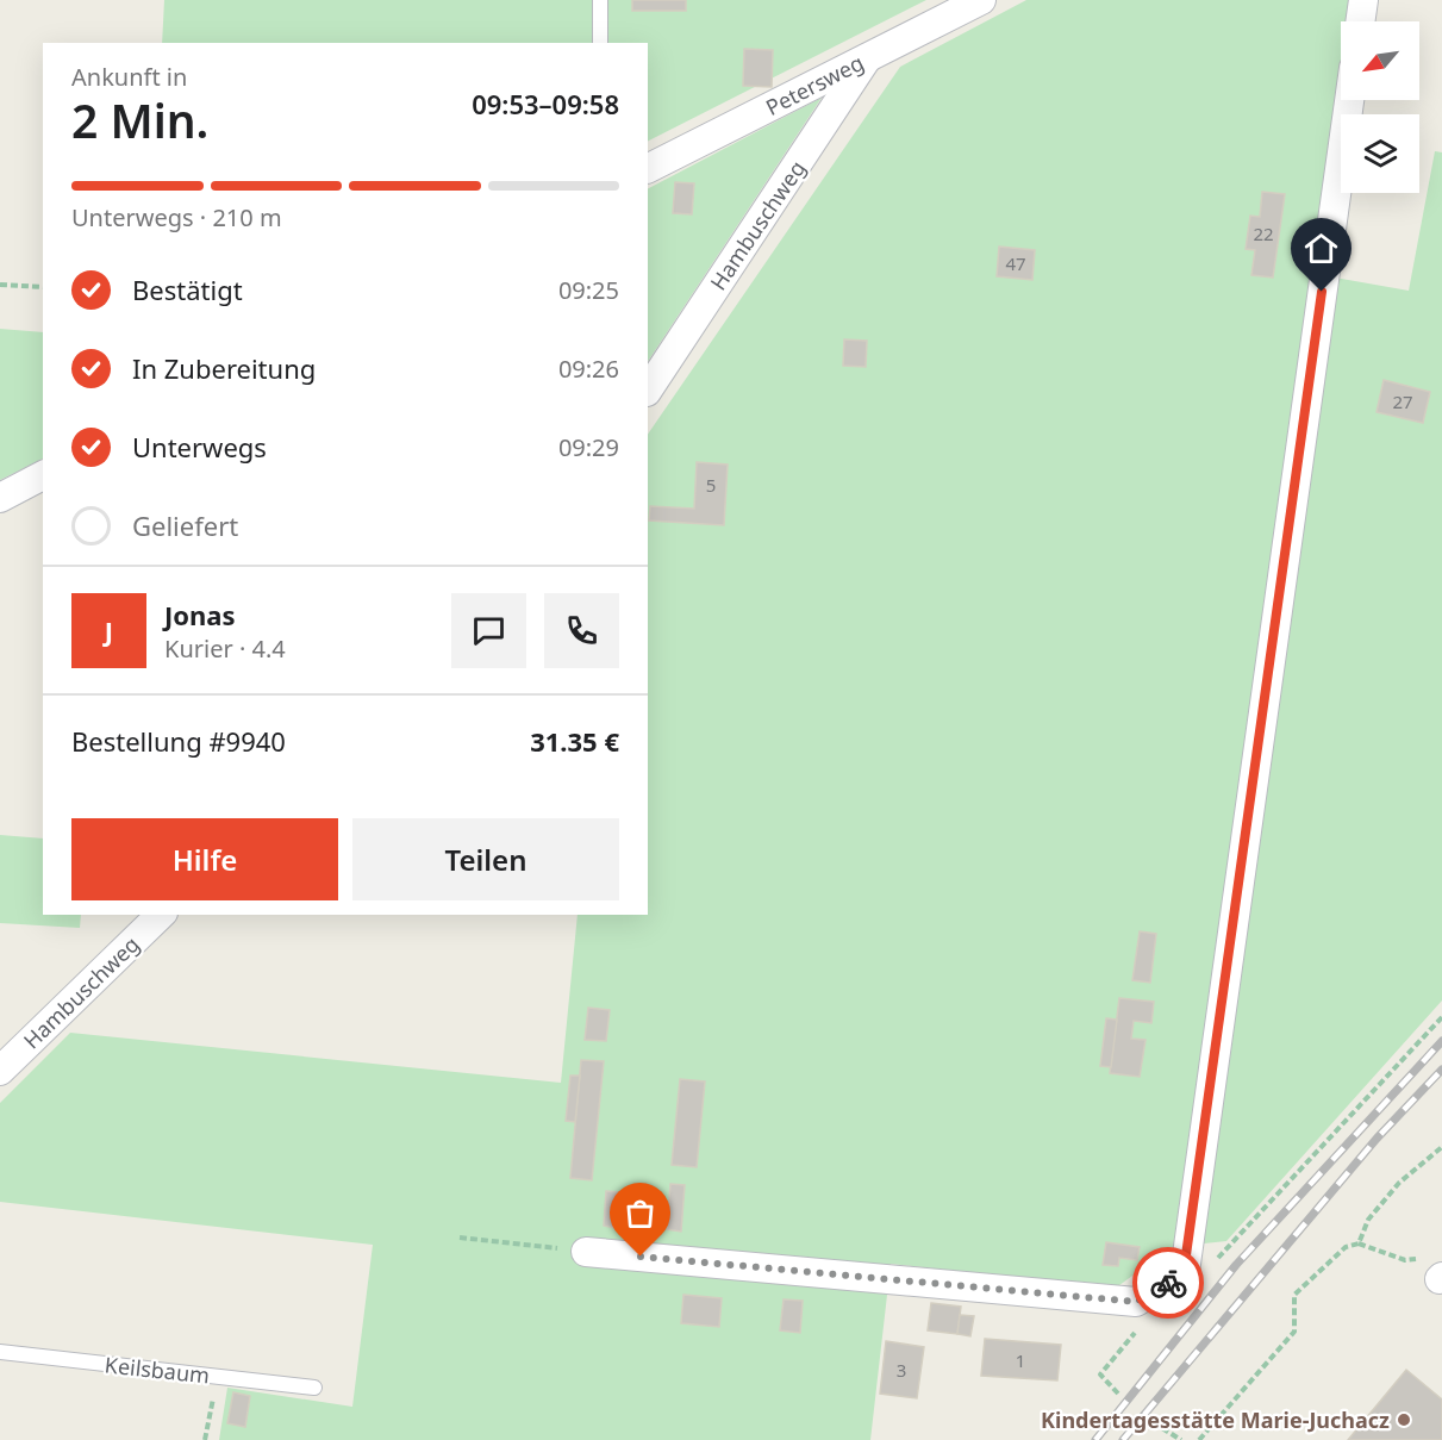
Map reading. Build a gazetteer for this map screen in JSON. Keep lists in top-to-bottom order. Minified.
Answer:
{"streets":{"street":["Petersweg","Hambuschweg"],"lane":["Keilsbaum"]},"crossings":[["Petersweg","Hambuschweg"]],"places":["Kindertagesstätte Marie-Juchacz"],"house_numbers":["22","47","27","5","1","3"],"north":"bottom left","page":{"heading":["2 Min.","Ankunft in","09:53–09:58"],"panel":["Jonas","Kurier · 4.4","Bestellung #9940","31.35 €"],"bar":"Unterwegs · 210 m","list":[["Bestätigt","09:25"],["In Zubereitung","09:26"],["Unterwegs","09:29"],"Geliefert"],"round":"J","buttons":["Hilfe","Teilen"]}}
